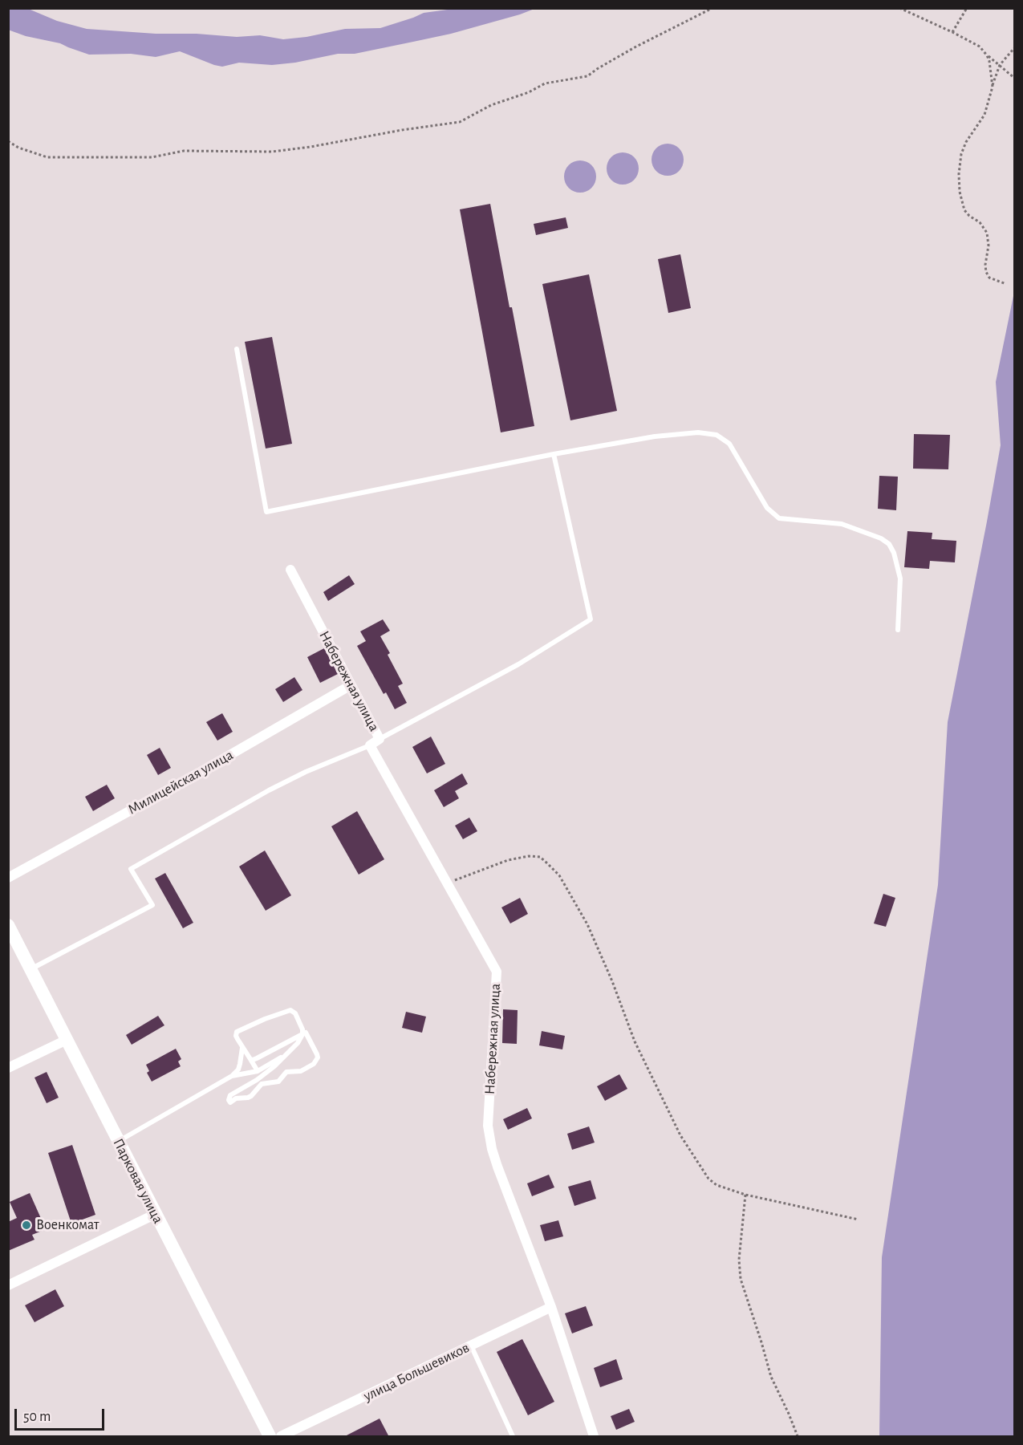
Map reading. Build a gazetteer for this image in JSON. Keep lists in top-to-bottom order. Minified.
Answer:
{"streets":{"street":["Набережная улица","Милицейская улица","Парковая улица","улица Большевиков"]},"crossings":[["Набережная улица","Милицейская улица"],["Набережная улица","улица Большевиков"]],"places":["Военкомат"],"scale_bar":"50 m"}
